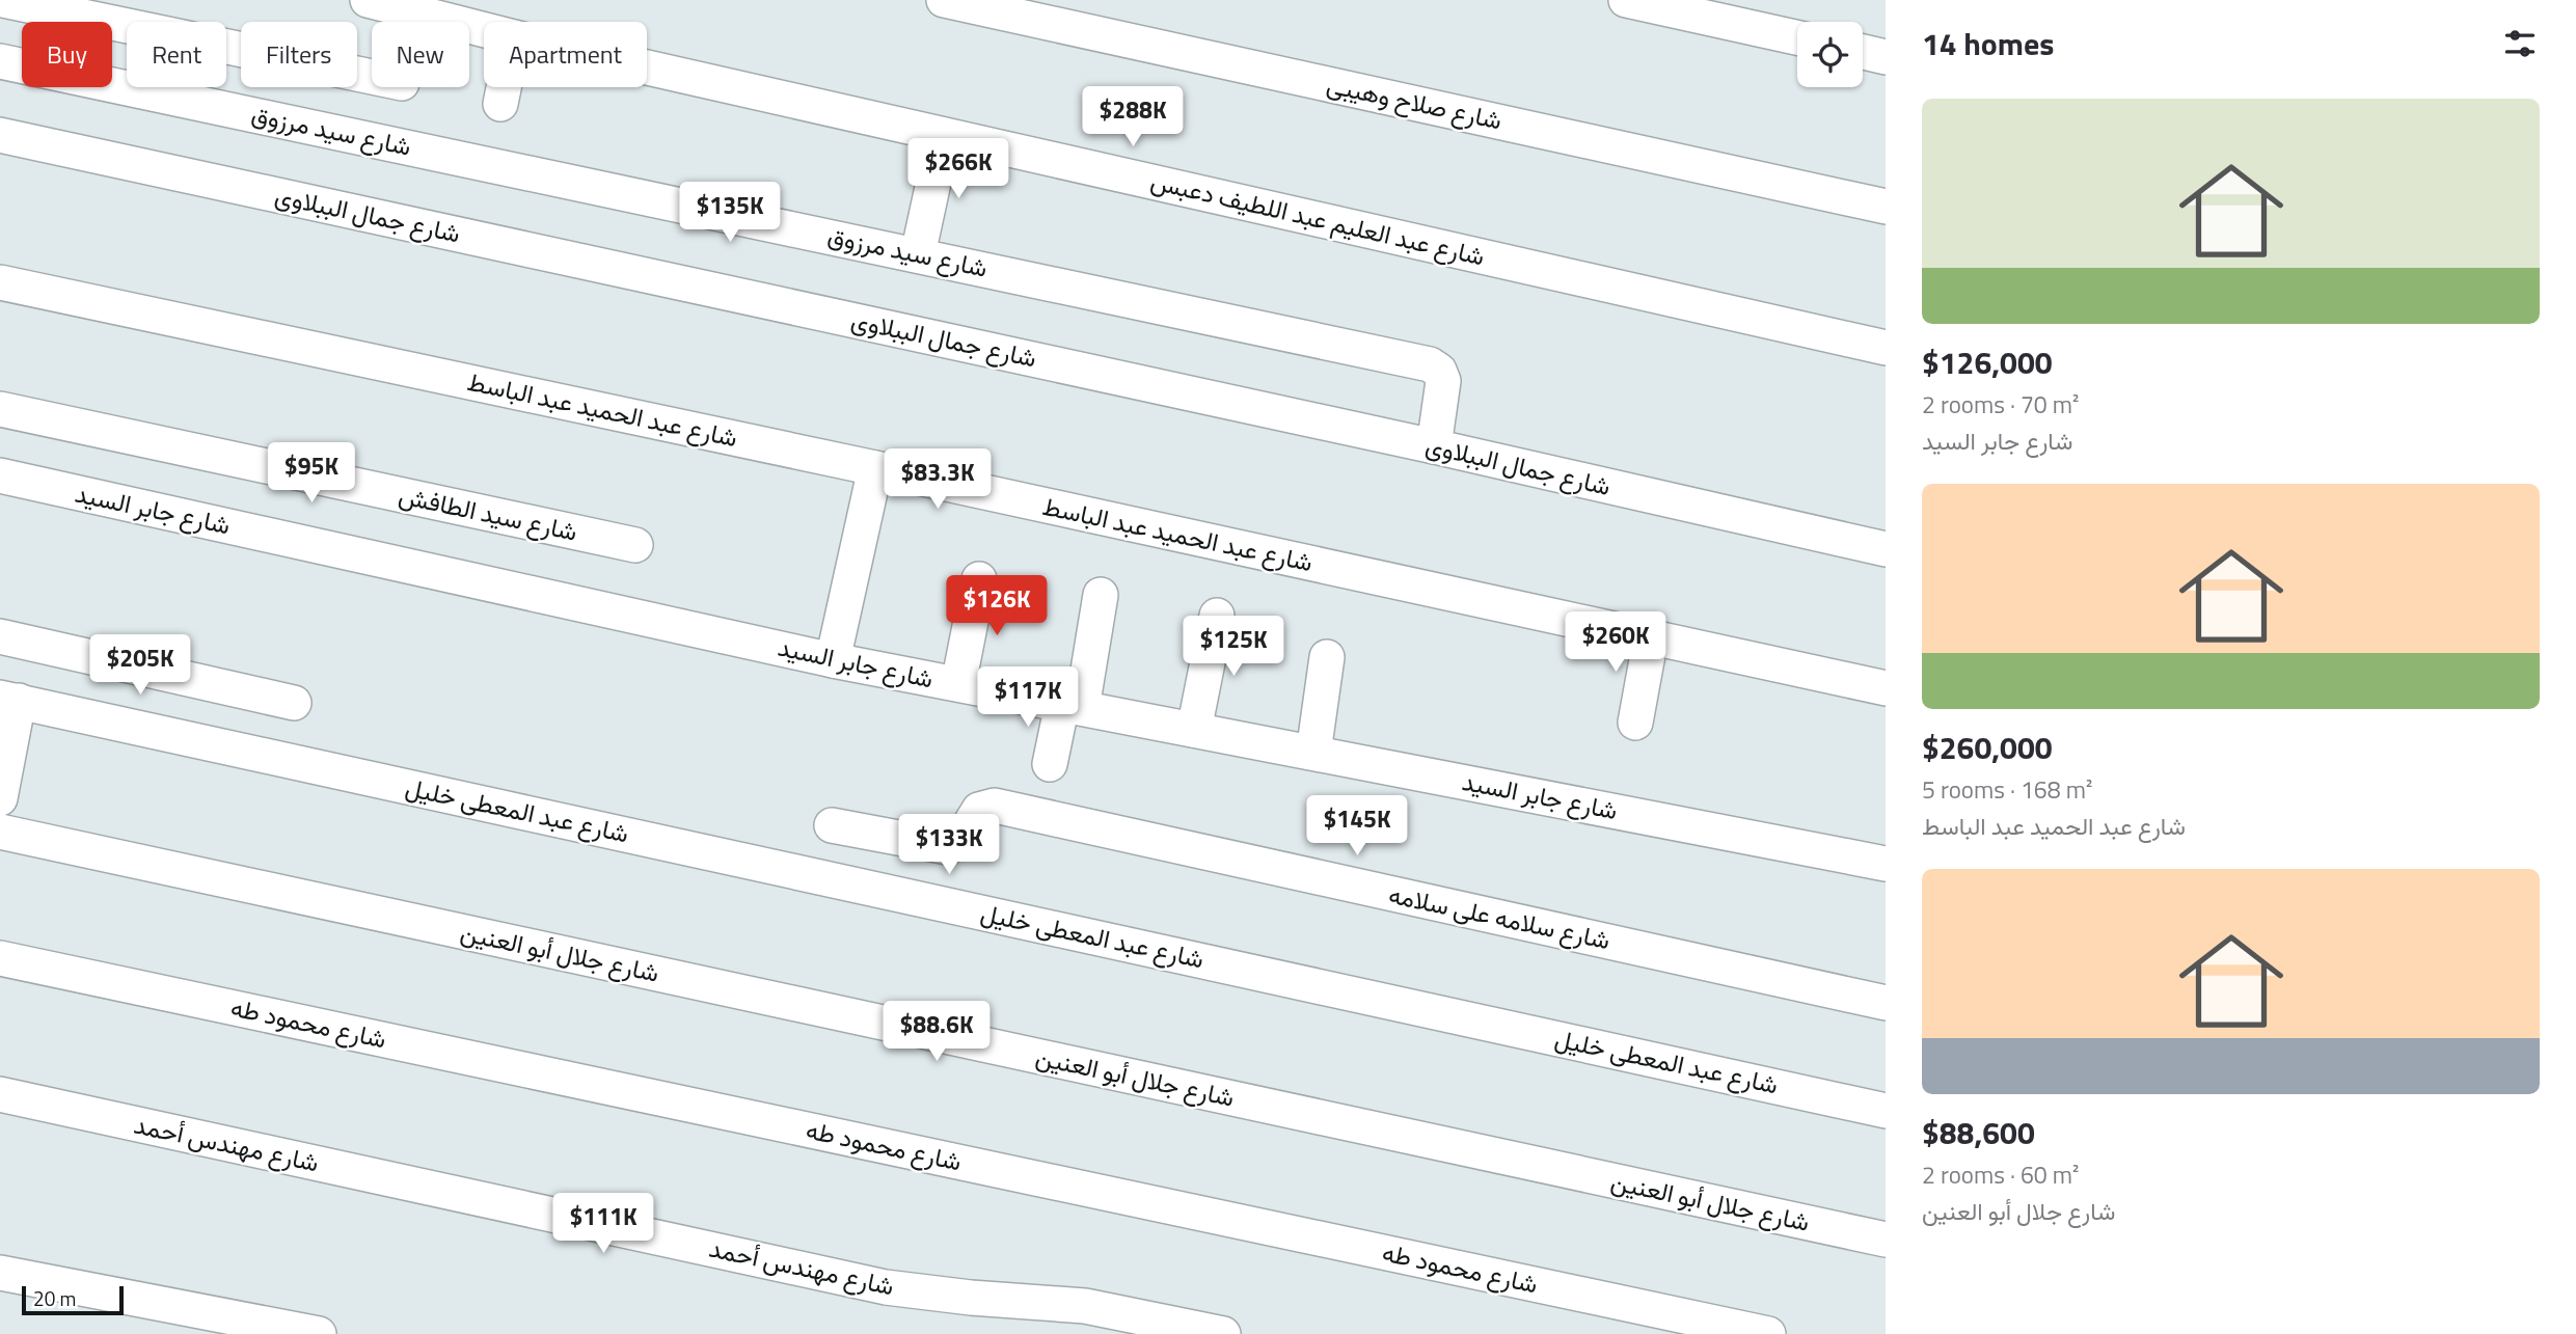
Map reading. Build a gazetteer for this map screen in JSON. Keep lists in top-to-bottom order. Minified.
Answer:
{"streets":{"street":["شارع صلاح وهيبى","شارع سيد مرزوق","شارع جمال الببلاوى","شارع عبد العليم عبد اللطيف دعبس","شارع عبد الحميد عبد الباسط","شارع جابر السيد","شارع سيد الطافش","شارع عبد المعطى خليل","شارع سلامه على سلامه","شارع جلال أبو العنين","شارع محمود طه","شارع مهندس أحمد"]},"crossings":[["شارع سيد مرزوق","شارع جمال الببلاوى"]],"scale_bar":"20 m","page":{"heading":"14 homes","chip":["Buy","Rent","Filters","New","Apartment"],"price":["$288K","$266K","$135K","$95K","$83.3K","$126K","$260K","$125K","$205K","$117K","$145K","$133K","$88.6K","$111K"],"list":[{"name":"$126,000","note":"2 rooms · 70 m² · شارع جابر السيد"},{"name":"$260,000","note":"5 rooms · 168 m² · شارع عبد الحميد عبد الباسط"},{"name":"$88,600","note":"2 rooms · 60 m² · شارع جلال أبو العنين"}],"scale":"20 m"}}
